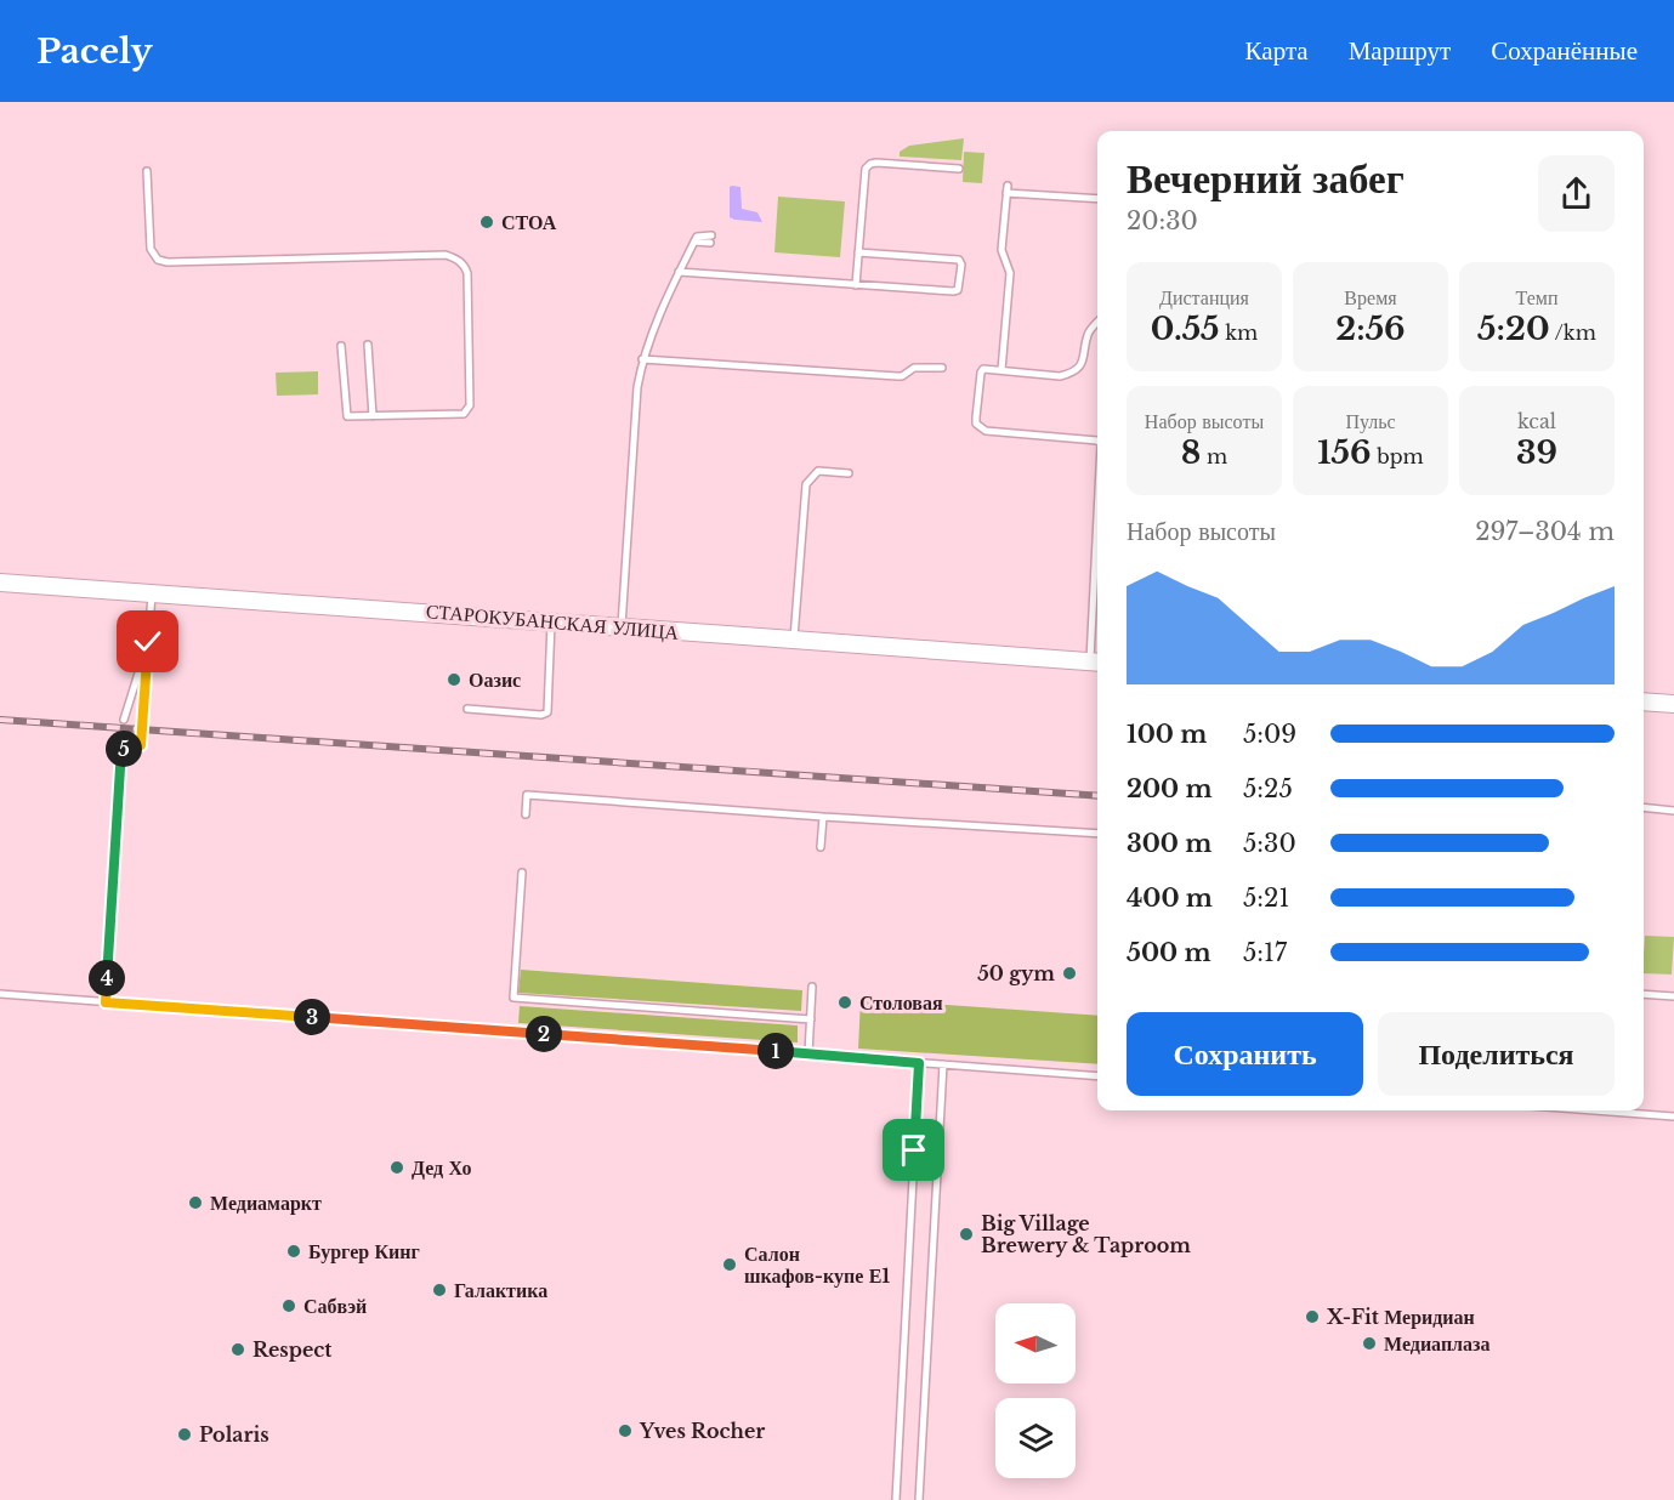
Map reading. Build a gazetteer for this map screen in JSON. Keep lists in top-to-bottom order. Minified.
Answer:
{"streets":{"street":["СТАРОКУБАНСКАЯ УЛИЦА"]},"places":["СТОА","Оазис","50 gym","Столовая","Дед Хо","Медиамаркт","Big Village Brewery & Taproom","Бургер Кинг","Салон шкафов-купе Е1","Галактика","Сабвэй","X-Fit Меридиан","Медиаплаза","Respect","Yves Rocher","Polaris"],"north":"left","page":{"header":"Pacely","nav":["Карта","Маршрут","Сохранённые"],"heading":["Вечерний забег","20:30"],"stats":[["Дистанция","0.55 km"],["Время","2:56"],["Темп","5:20 /km"],["Набор высоты","8 m"],["Пульс","156 bpm"],["kcal","39"]],"chart":["Набор высоты","297–304 m"],"list":[{"name":"100 m","note":"5:09"},{"name":"200 m","note":"5:25"},{"name":"300 m","note":"5:30"},{"name":"400 m","note":"5:21"},{"name":"500 m","note":"5:17"}],"pins":["5","4","3","2","1"],"buttons":["Сохранить","Поделиться"]}}
